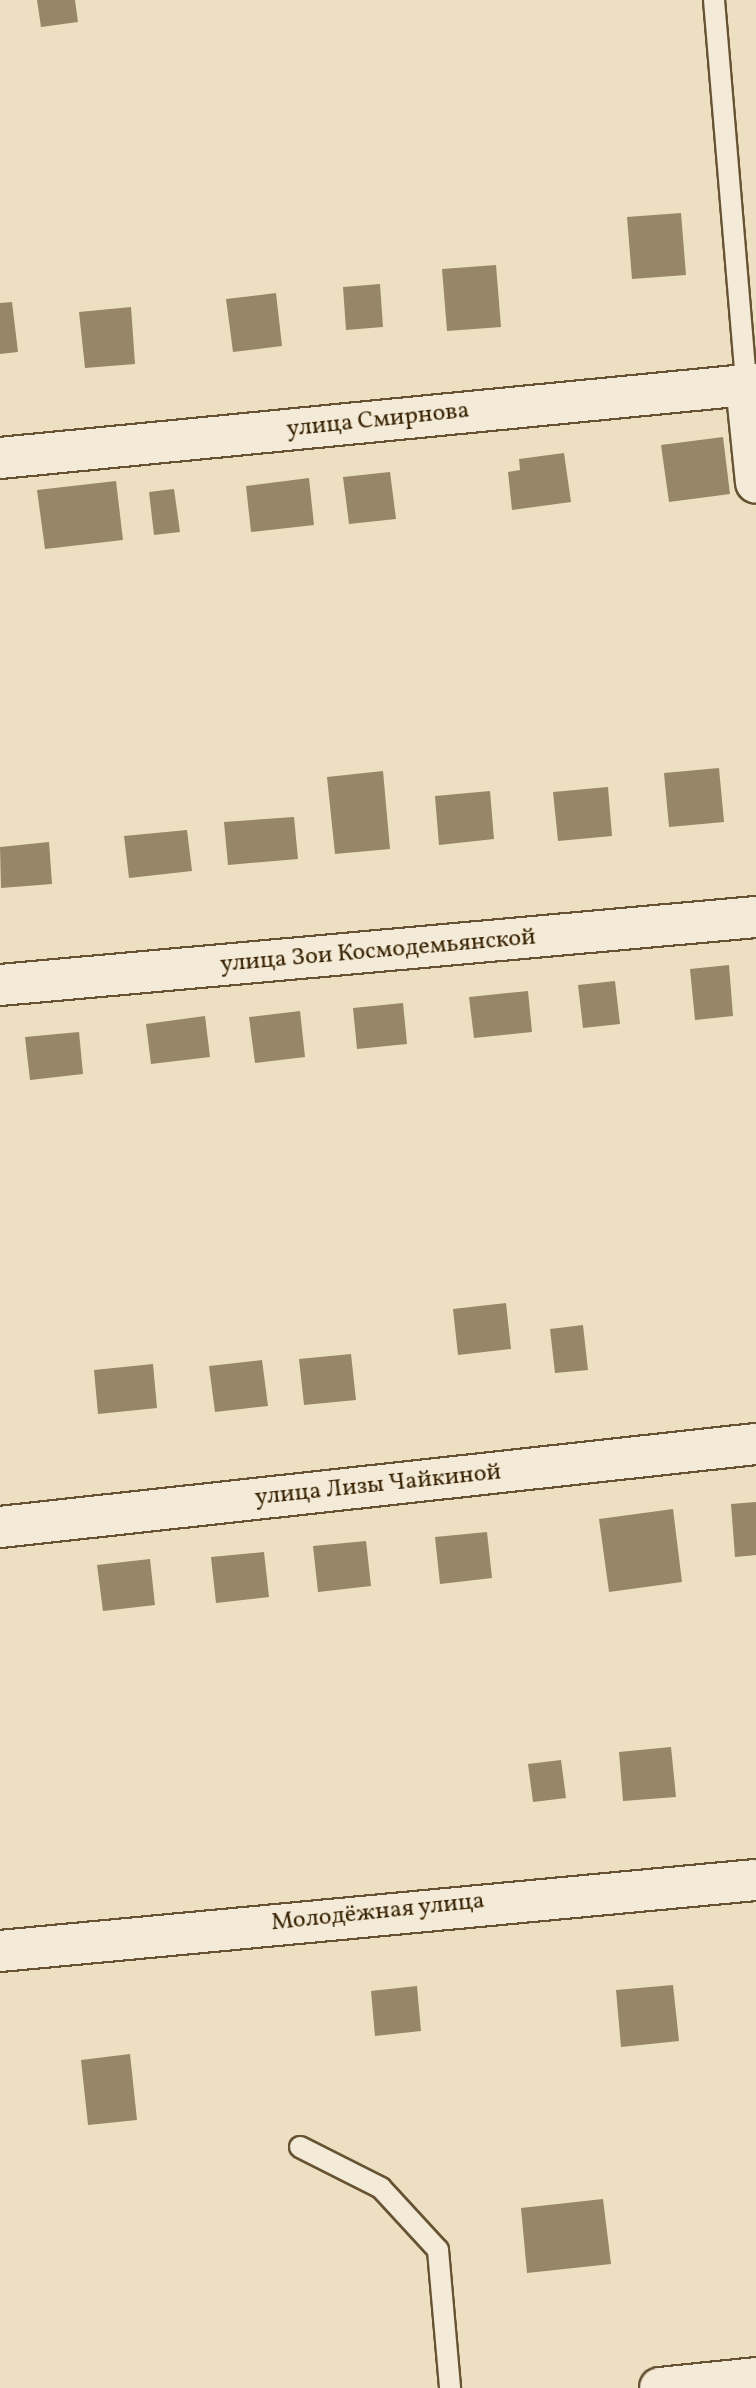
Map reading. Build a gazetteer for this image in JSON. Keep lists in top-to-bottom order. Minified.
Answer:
{"streets":{"street":["улица Смирнова","улица Зои Космодемьянской","улица Лизы Чайкиной","Молодёжная улица"]}}
